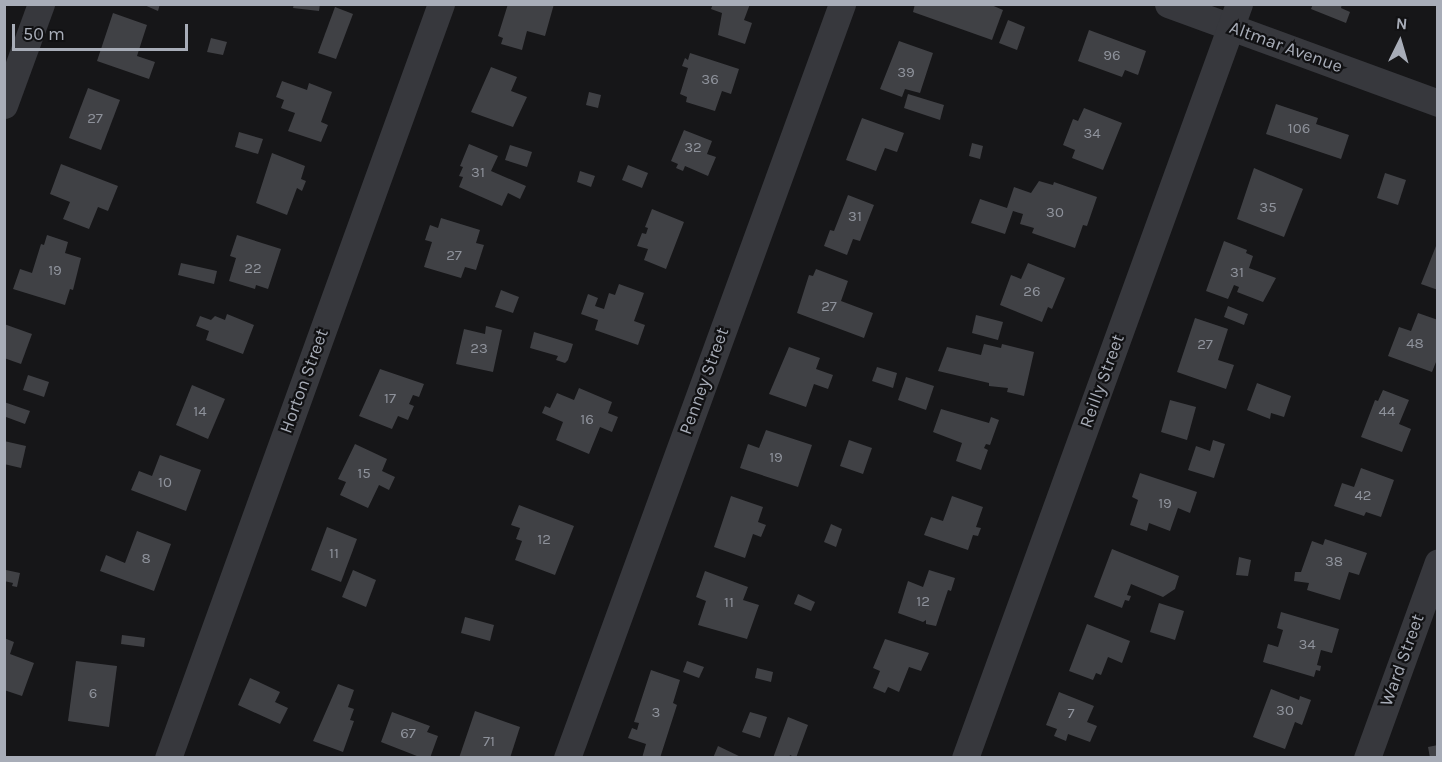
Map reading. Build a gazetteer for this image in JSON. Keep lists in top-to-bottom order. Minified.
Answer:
{"streets":{"street":["Altmar Avenue","Horton Street","Penney Street","Reilly Street","Ward Street"]},"crossings":[["Altmar Avenue","Reilly Street"]],"house_numbers":["96","39","36","27","106","34","32","31","35","30","31","27","22","19","31","26","27","48","27","23","17","14","44","16","19","15","10","42","19","12","11","8","38","12","11","34","6","30","3","7","67","71"],"scale_bar":"50 m","north":"top"}
